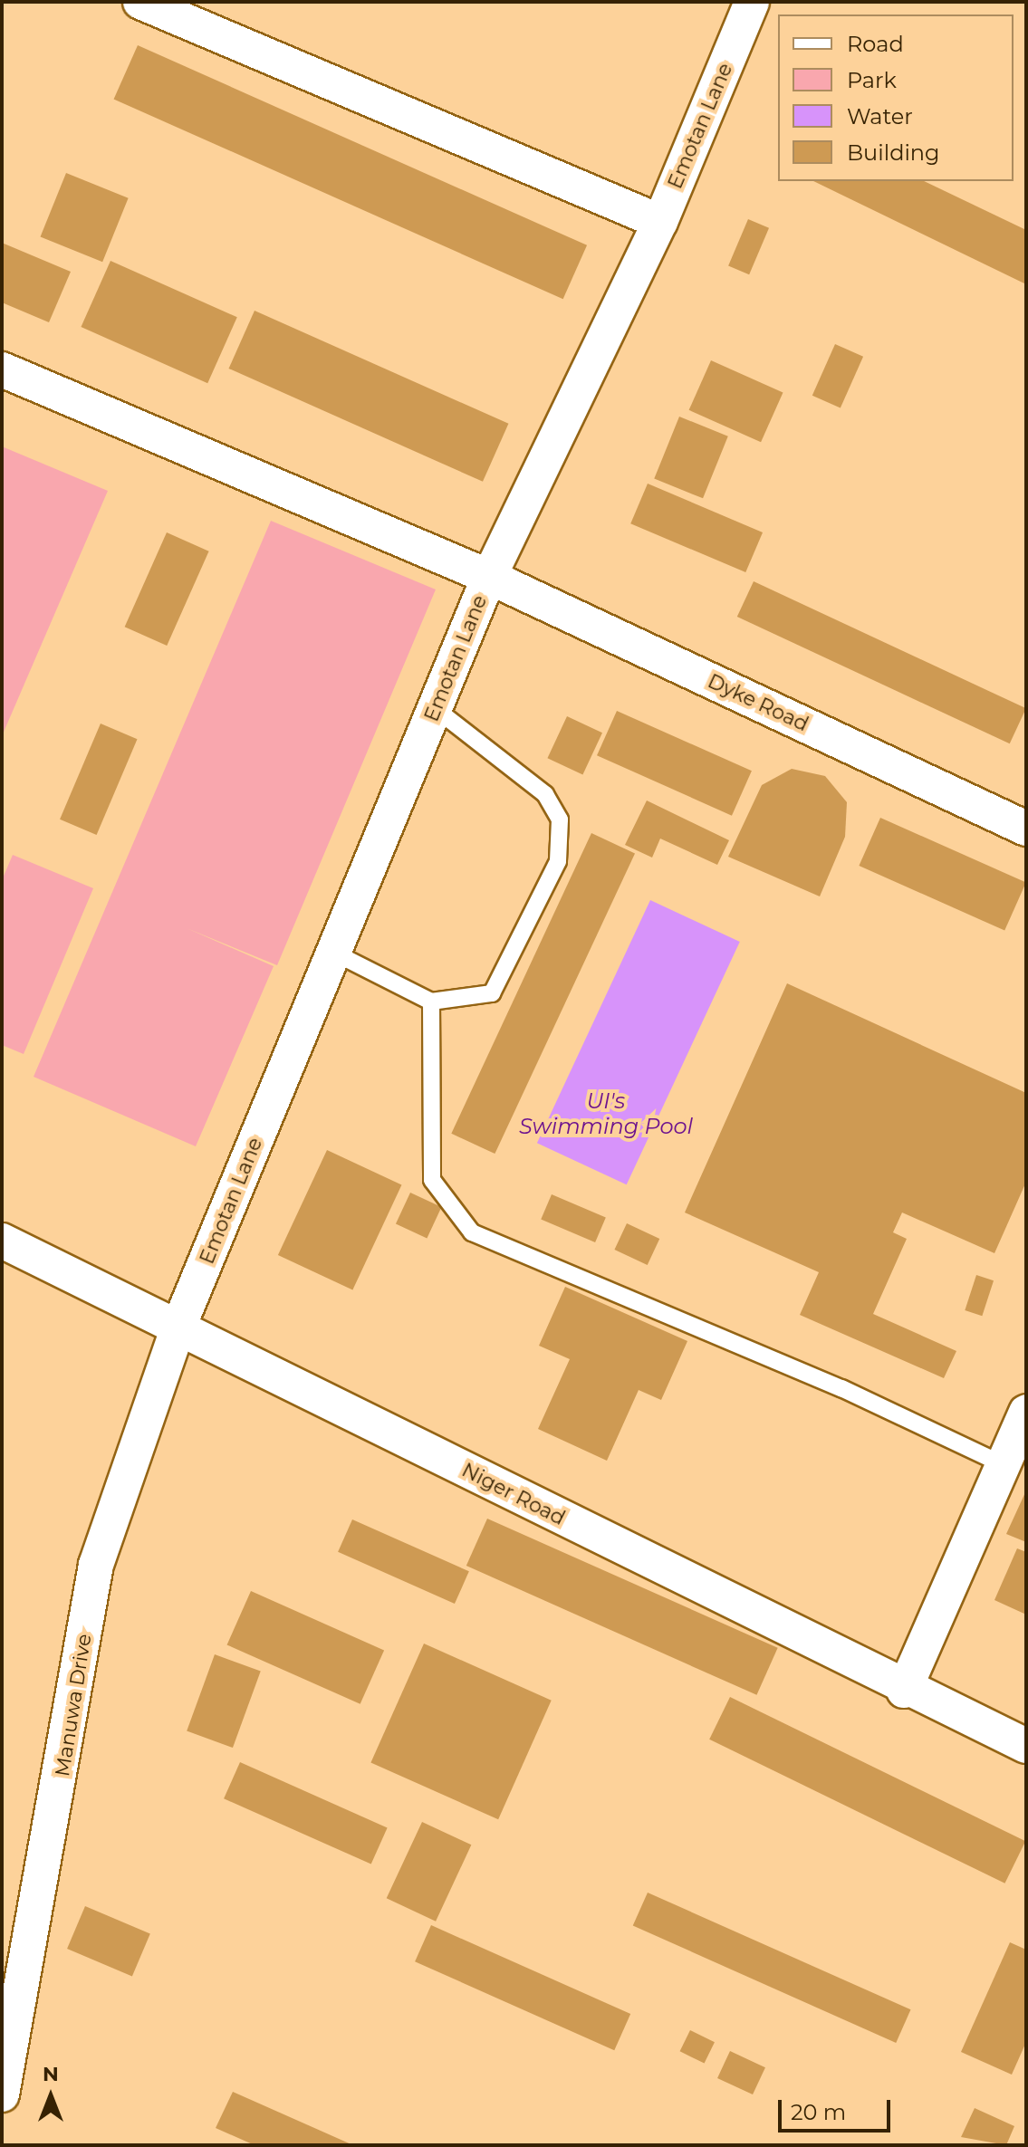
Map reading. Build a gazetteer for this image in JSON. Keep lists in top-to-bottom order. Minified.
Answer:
{"streets":{"street":["Emotan Lane","Dyke Road","Niger Road","Manuwa Drive"]},"crossings":[["Emotan Lane","Dyke Road"],["Emotan Lane","Niger Road"],["Emotan Lane","Manuwa Drive"],["Niger Road","Manuwa Drive"]],"water":["UI's Swimming Pool"],"legend":["Road","Park","Water","Building"],"scale_bar":"20 m","north":"top"}
